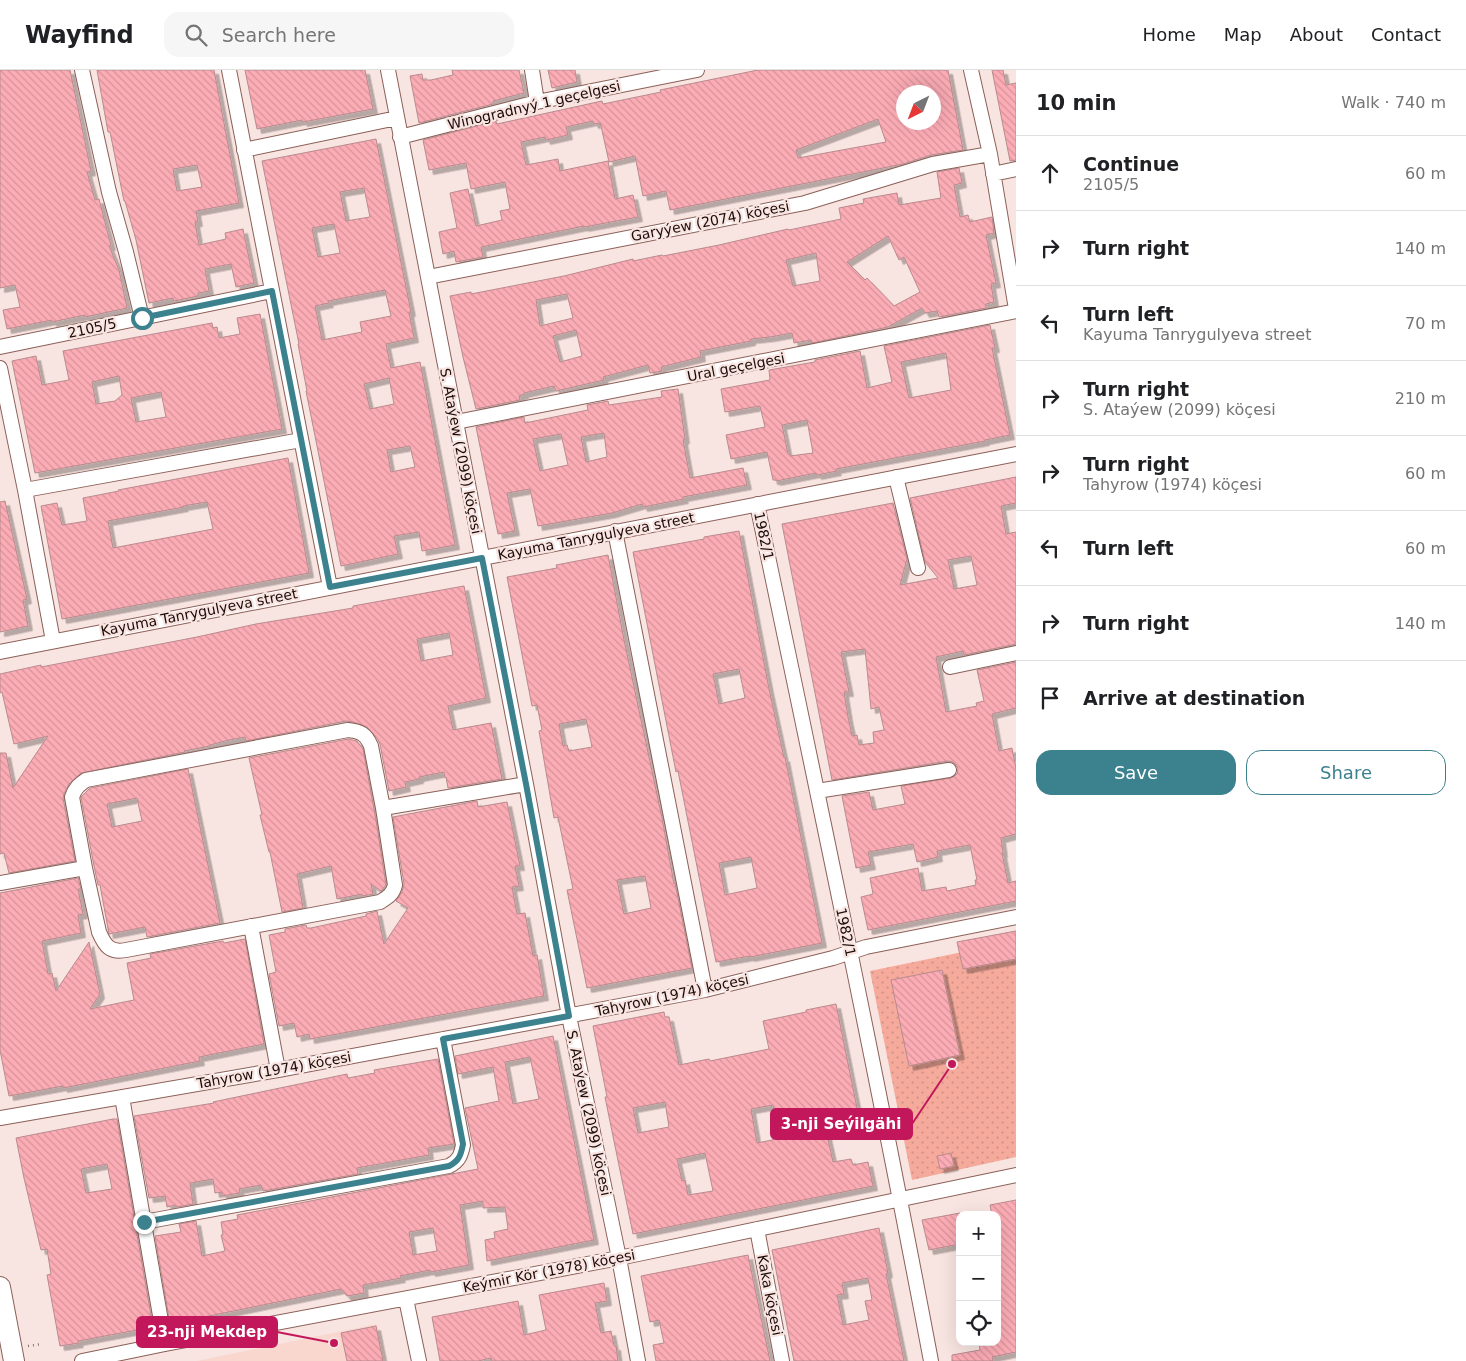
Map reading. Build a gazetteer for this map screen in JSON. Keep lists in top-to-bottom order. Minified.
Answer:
{"streets":{"street":["Winogradnyý 1 geçelgesi","Garyýew (2074) köçesi","2105/5","Ural geçelgesi","S. Ataýew (2099) köçesi","Kayuma Tanrygulyeva street","1982/1","Tahyrow (1974) köçesi","Keýmir Kör (1978) köçesi","Kaka köçesi"]},"crossings":[["Winogradnyý 1 geçelgesi","S. Ataýew (2099) köçesi"],["Garyýew (2074) köçesi","S. Ataýew (2099) köçesi"],["Ural geçelgesi","S. Ataýew (2099) köçesi"],["S. Ataýew (2099) köçesi","Kayuma Tanrygulyeva street"],["S. Ataýew (2099) köçesi","Tahyrow (1974) köçesi"],["S. Ataýew (2099) köçesi","Keýmir Kör (1978) köçesi"],["Kayuma Tanrygulyeva street","1982/1"],["1982/1","Tahyrow (1974) köçesi"],["1982/1","Keýmir Kör (1978) köçesi"],["Keýmir Kör (1978) köçesi","Kaka köçesi"]],"places":["3-nji Seýilgähi","23-nji Mekdep"],"north":"bottom left","page":{"header":"Wayfind","search":"Search here","nav":["Home","Map","About","Contact"],"heading":["10 min","Walk · 740 m"],"list":[["Continue","2105/5","60 m"],["Turn right","140 m"],["Turn left","Kayuma Tanrygulyeva street","70 m"],["Turn right","S. Ataýew (2099) köçesi","210 m"],["Turn right","Tahyrow (1974) köçesi","60 m"],["Turn left","60 m"],["Turn right","140 m"],"Arrive at destination"],"buttons":["Save","Share"],"map_buttons":["+","−"]}}
